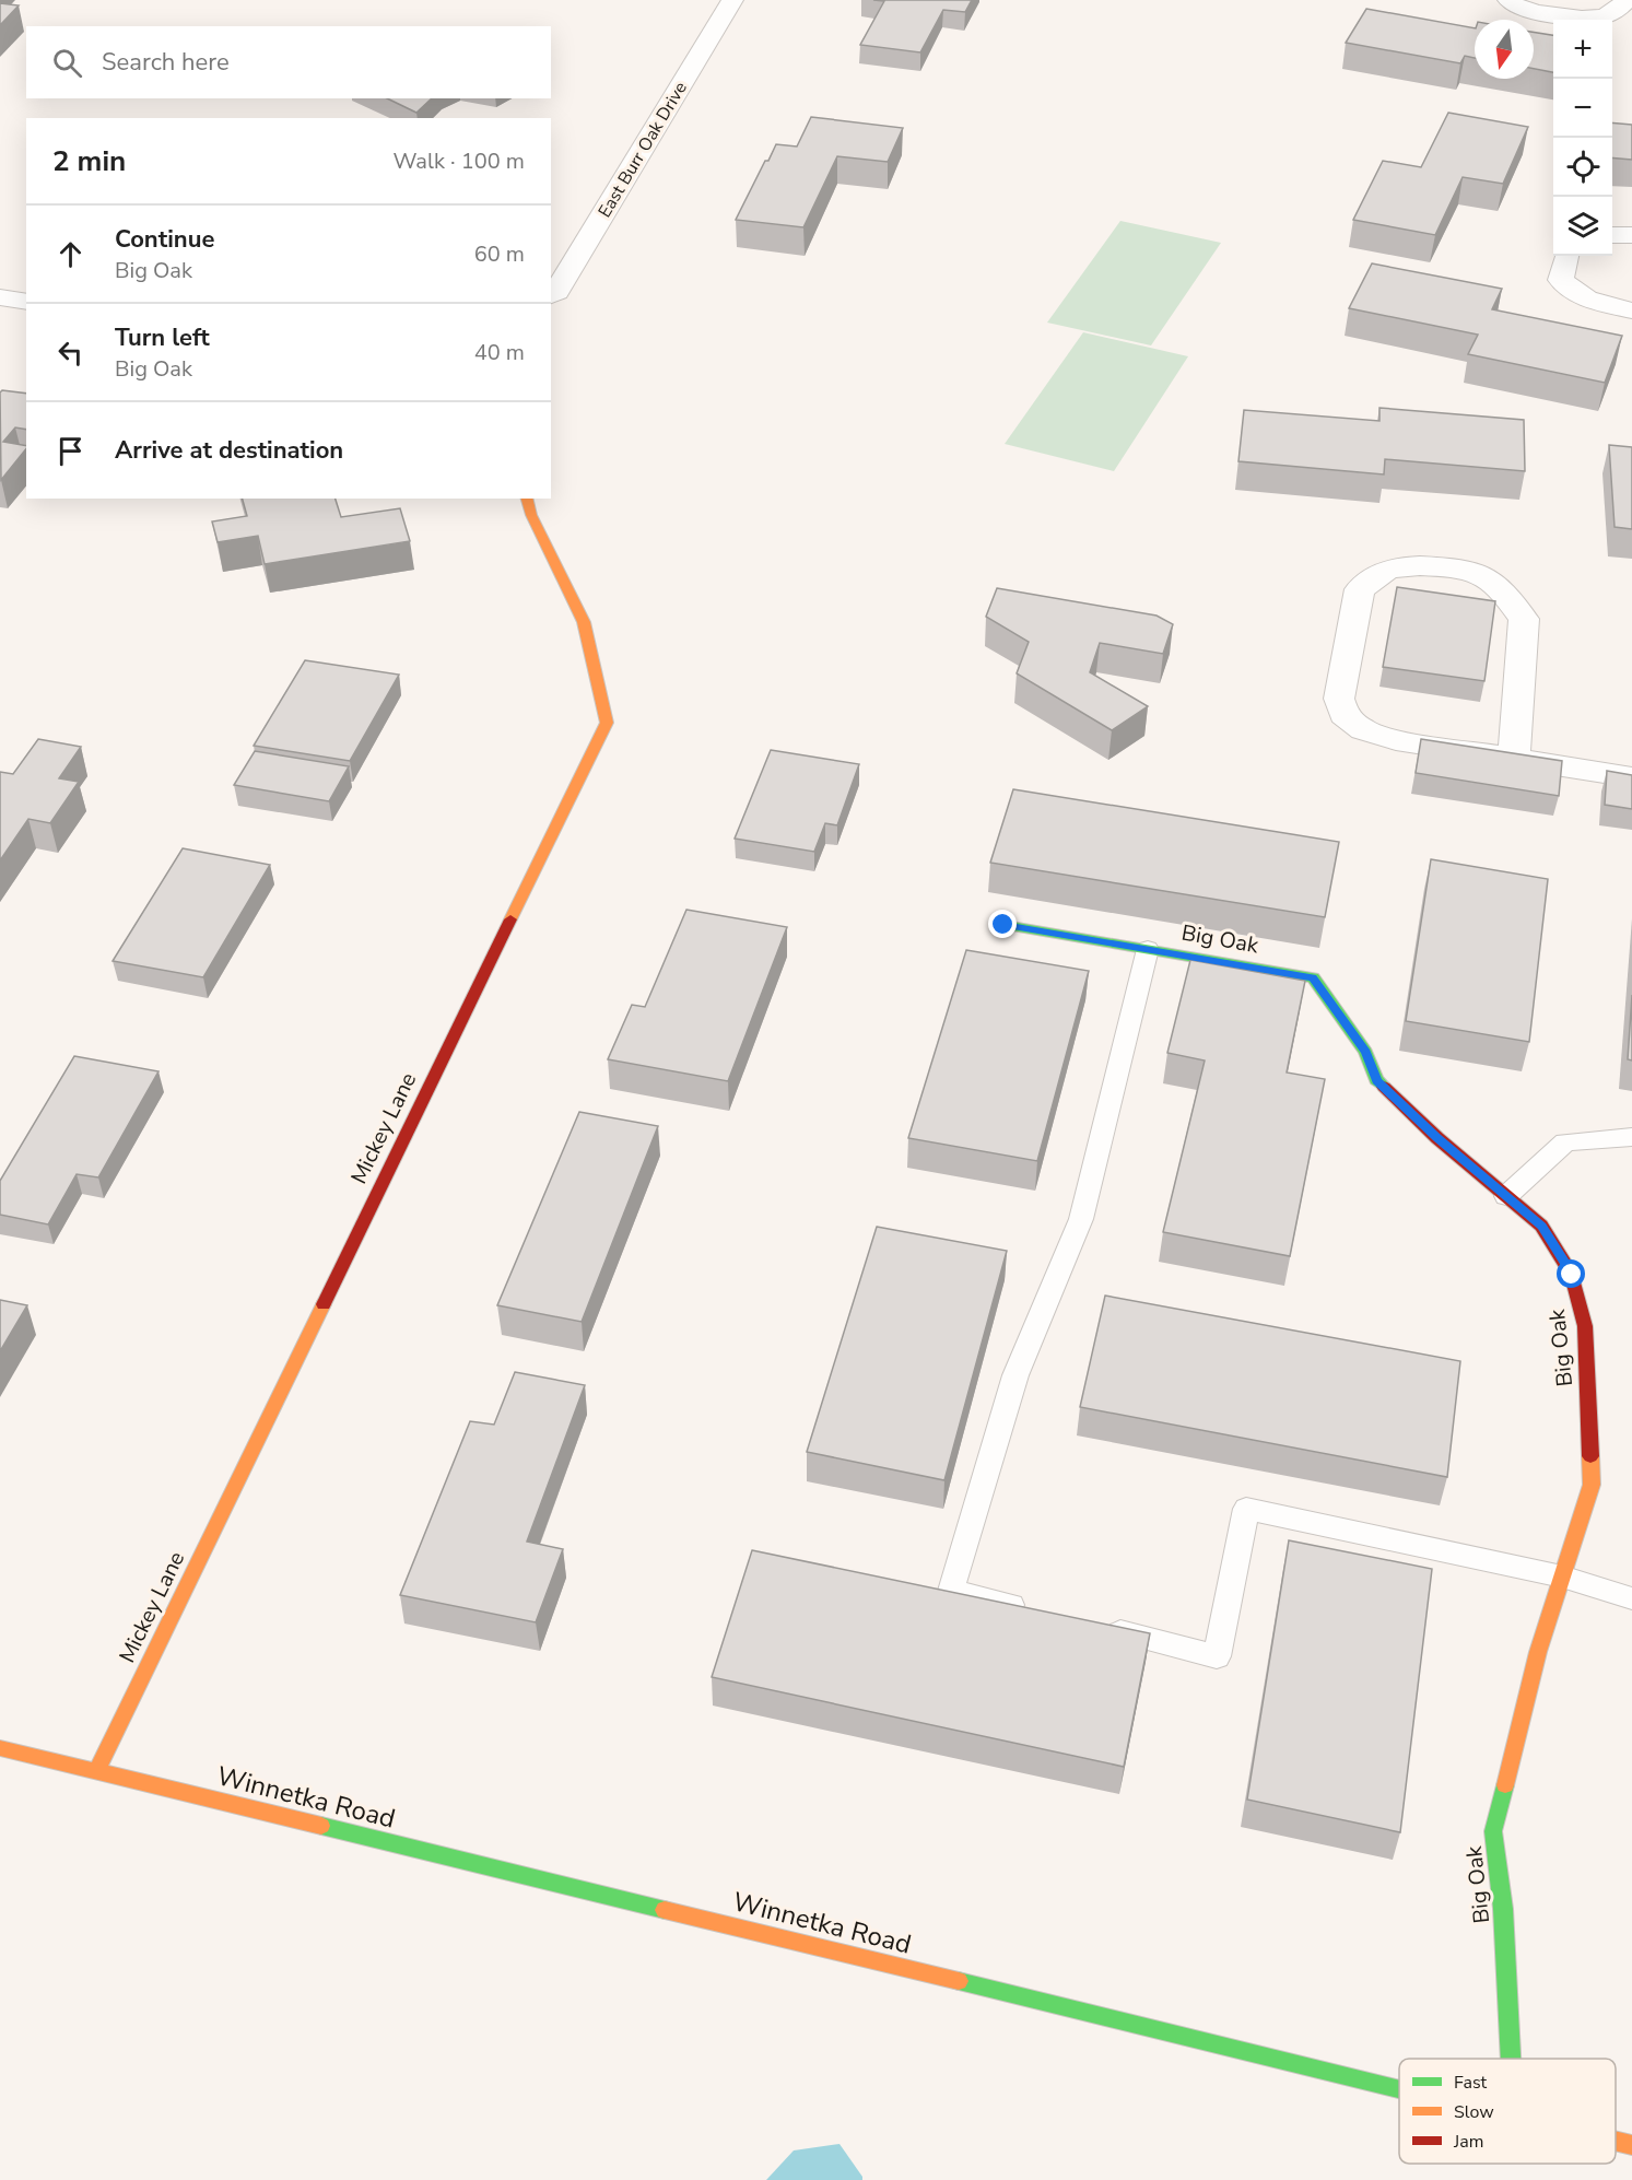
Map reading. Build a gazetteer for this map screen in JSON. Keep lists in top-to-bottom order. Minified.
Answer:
{"streets":{"street":["East Burr Oak Drive","Big Oak","Mickey Lane","Winnetka Road"]},"crossings":[["Mickey Lane","Winnetka Road"]],"legend":["Fast","Slow","Jam"],"north":"bottom","page":{"map_buttons":["+","−"],"search":"Search here","heading":["2 min","Walk · 100 m"],"list":[["Continue","Big Oak","60 m"],["Turn left","Big Oak","40 m"],"Arrive at destination"]}}
